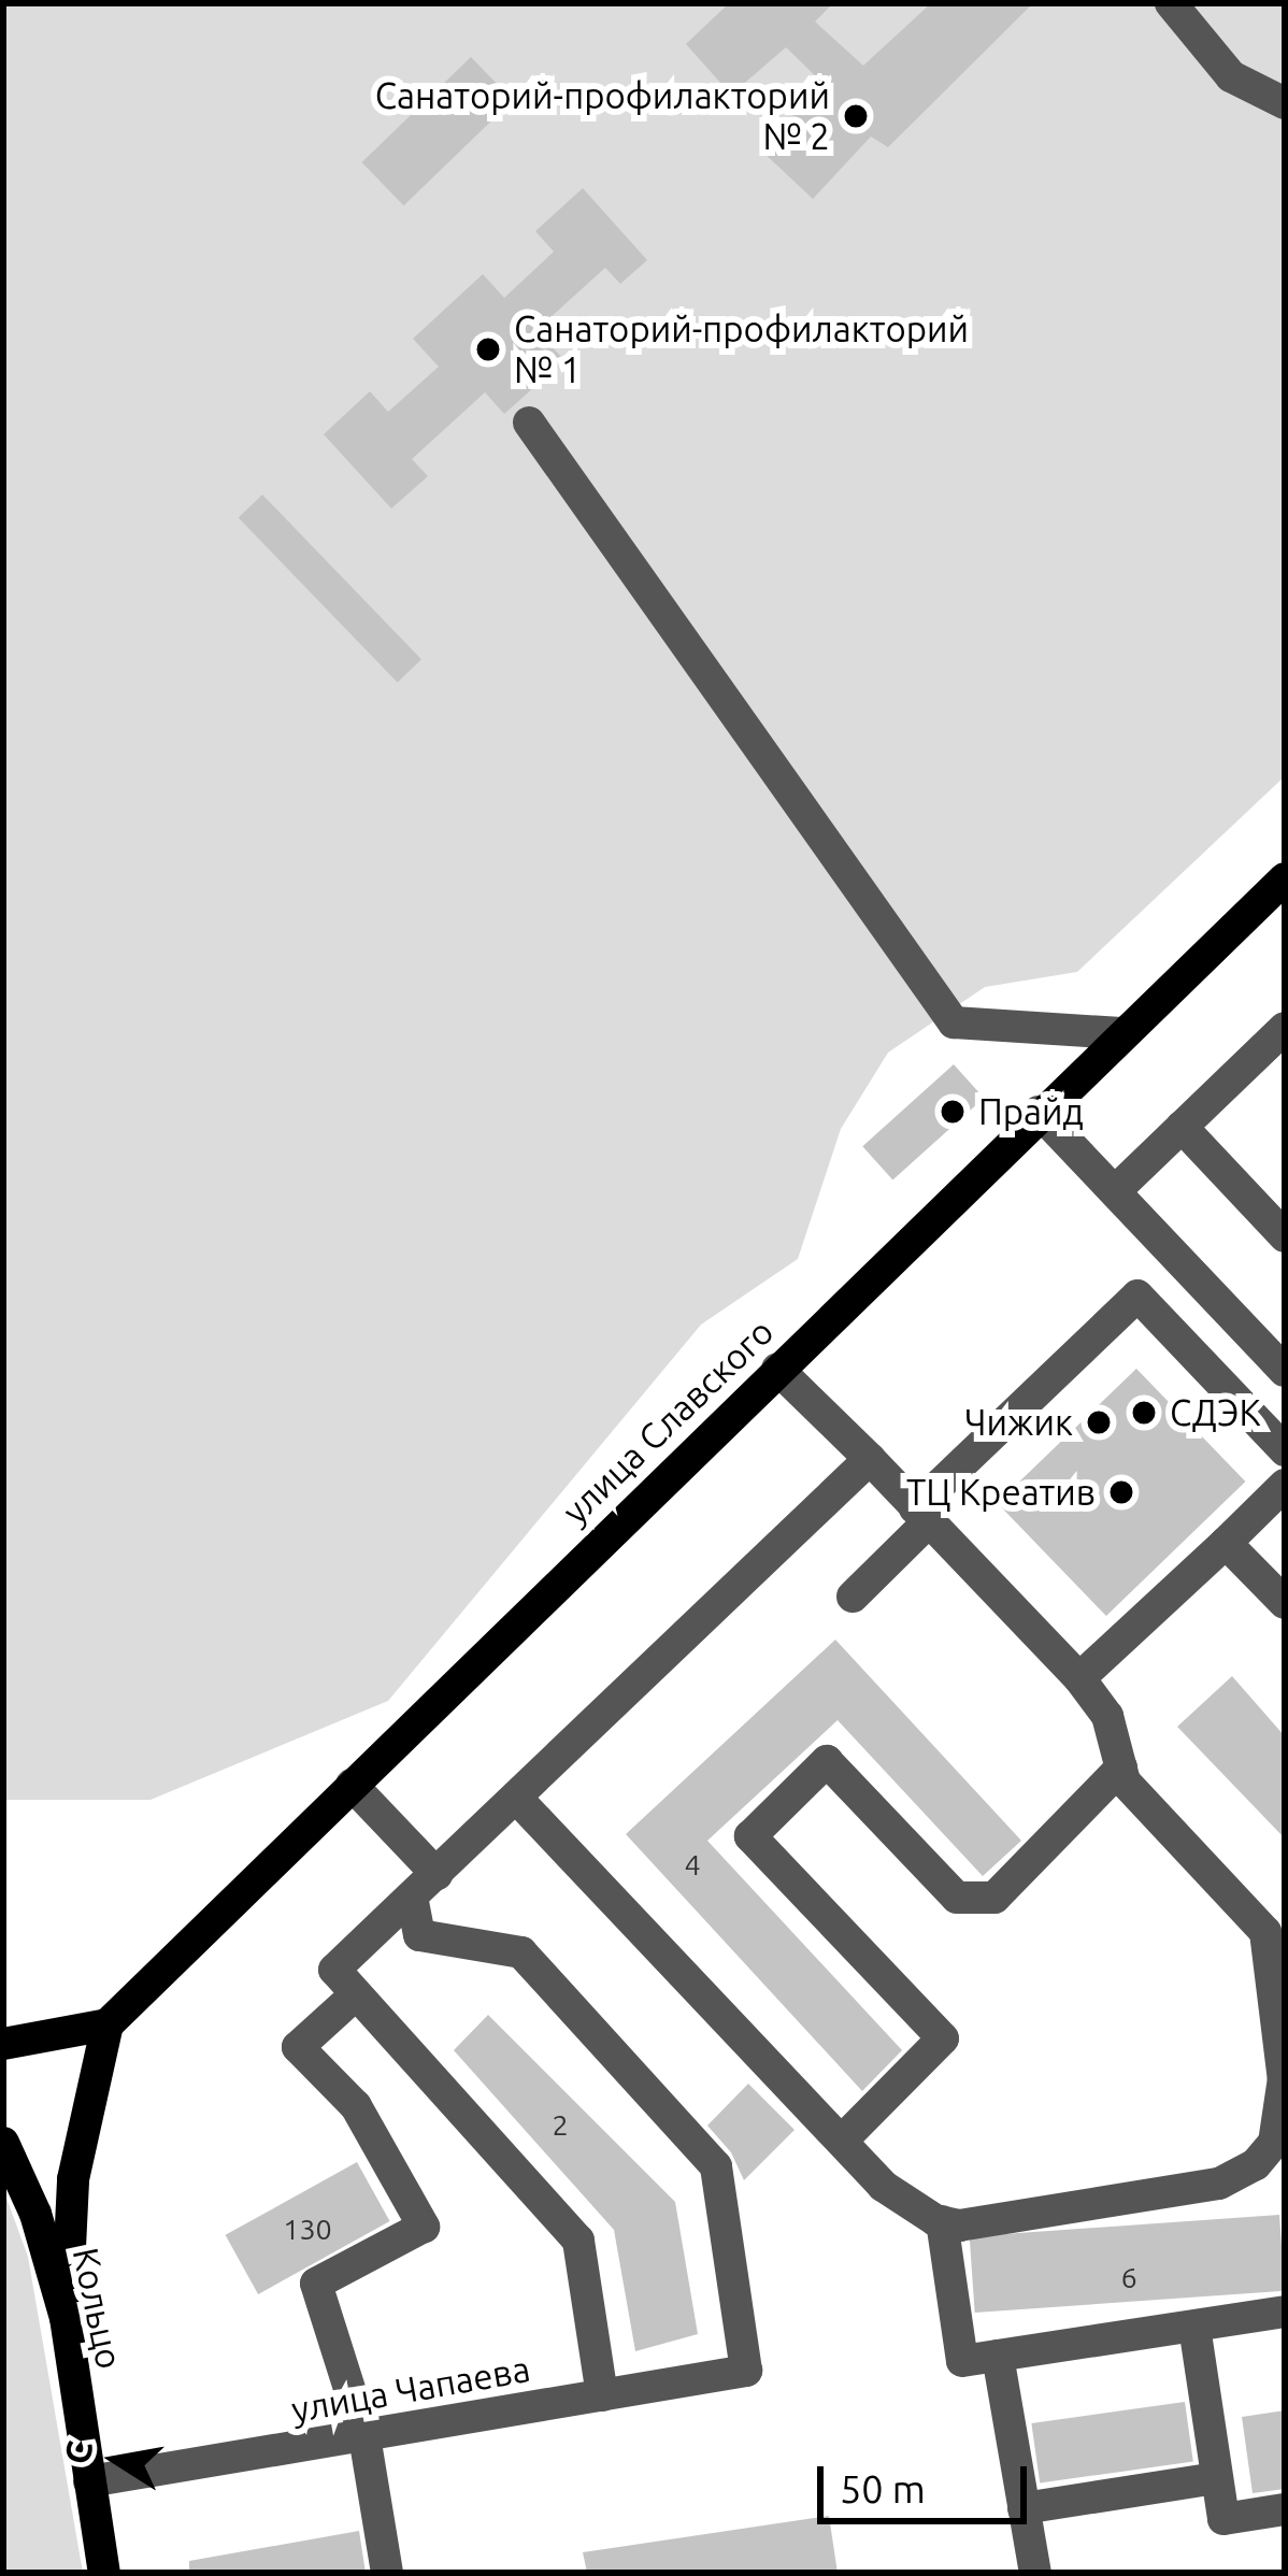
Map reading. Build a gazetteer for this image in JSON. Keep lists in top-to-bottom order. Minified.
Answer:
{"streets":{"main road":["улица Славского","Кольцо"],"street":["улица Чапаева"]},"crossings":[["Кольцо","улица Чапаева"]],"places":["Санаторий-профилакторий № 2","Санаторий-профилакторий № 1","Прайд","СДЭК","Чижик","ТЦ Креатив"],"house_numbers":["4","2","130","6"],"scale_bar":"50 m","north":"left"}
